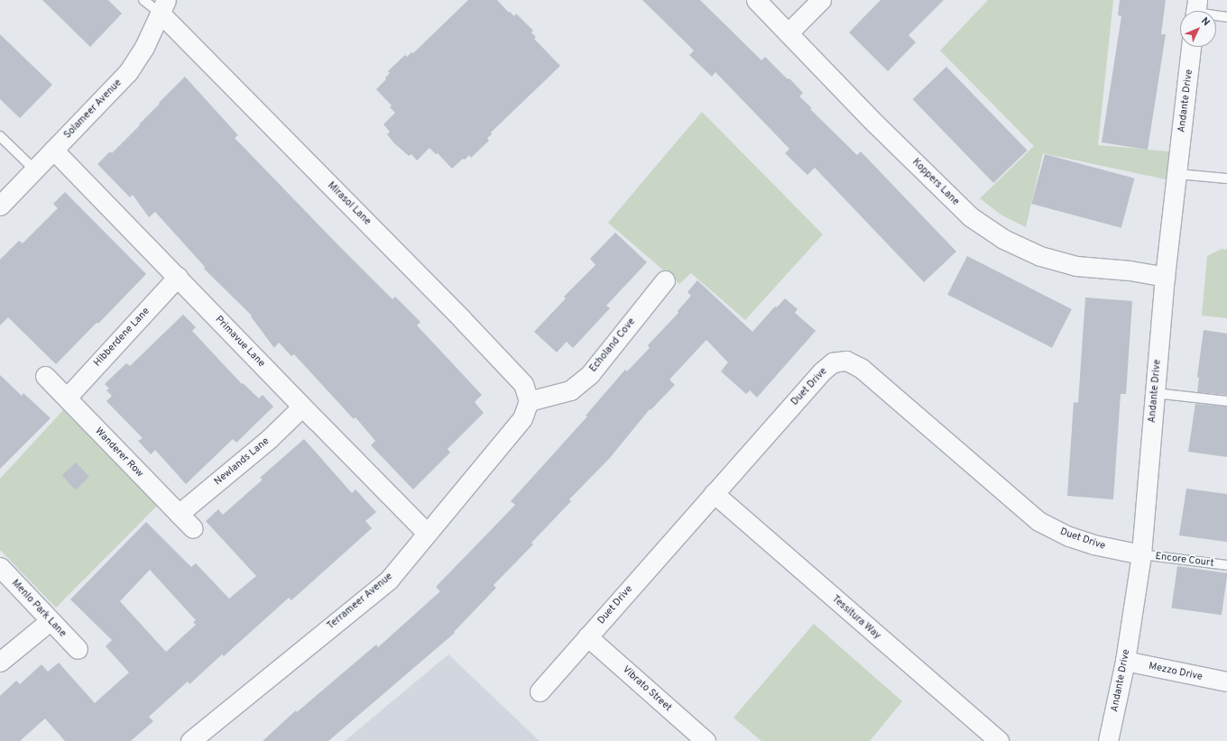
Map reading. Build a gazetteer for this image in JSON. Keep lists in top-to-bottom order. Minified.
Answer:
{"streets":{"street":["Andante Drive","Solameer Avenue","Koppers Lane","Mirasol Lane","Hibberdene Lane","Primavue Lane","Echoland Cove","Duet Drive","Wanderer Row","Newlands Lane","Terrameer Avenue","Menlo Park Lane","Tessitura Way","Mezzo Drive","Vibrato Street"],"lane":["Encore Court"]},"crossings":[["Andante Drive","Koppers Lane"],["Andante Drive","Duet Drive"],["Andante Drive","Encore Court"],["Andante Drive","Mezzo Drive"],["Solameer Avenue","Mirasol Lane"],["Solameer Avenue","Primavue Lane"],["Mirasol Lane","Echoland Cove"],["Mirasol Lane","Terrameer Avenue"],["Hibberdene Lane","Primavue Lane"],["Hibberdene Lane","Wanderer Row"],["Primavue Lane","Newlands Lane"],["Primavue Lane","Terrameer Avenue"],["Echoland Cove","Terrameer Avenue"],["Duet Drive","Encore Court"],["Duet Drive","Tessitura Way"],["Duet Drive","Vibrato Street"],["Wanderer Row","Newlands Lane"]],"north":"top right"}
